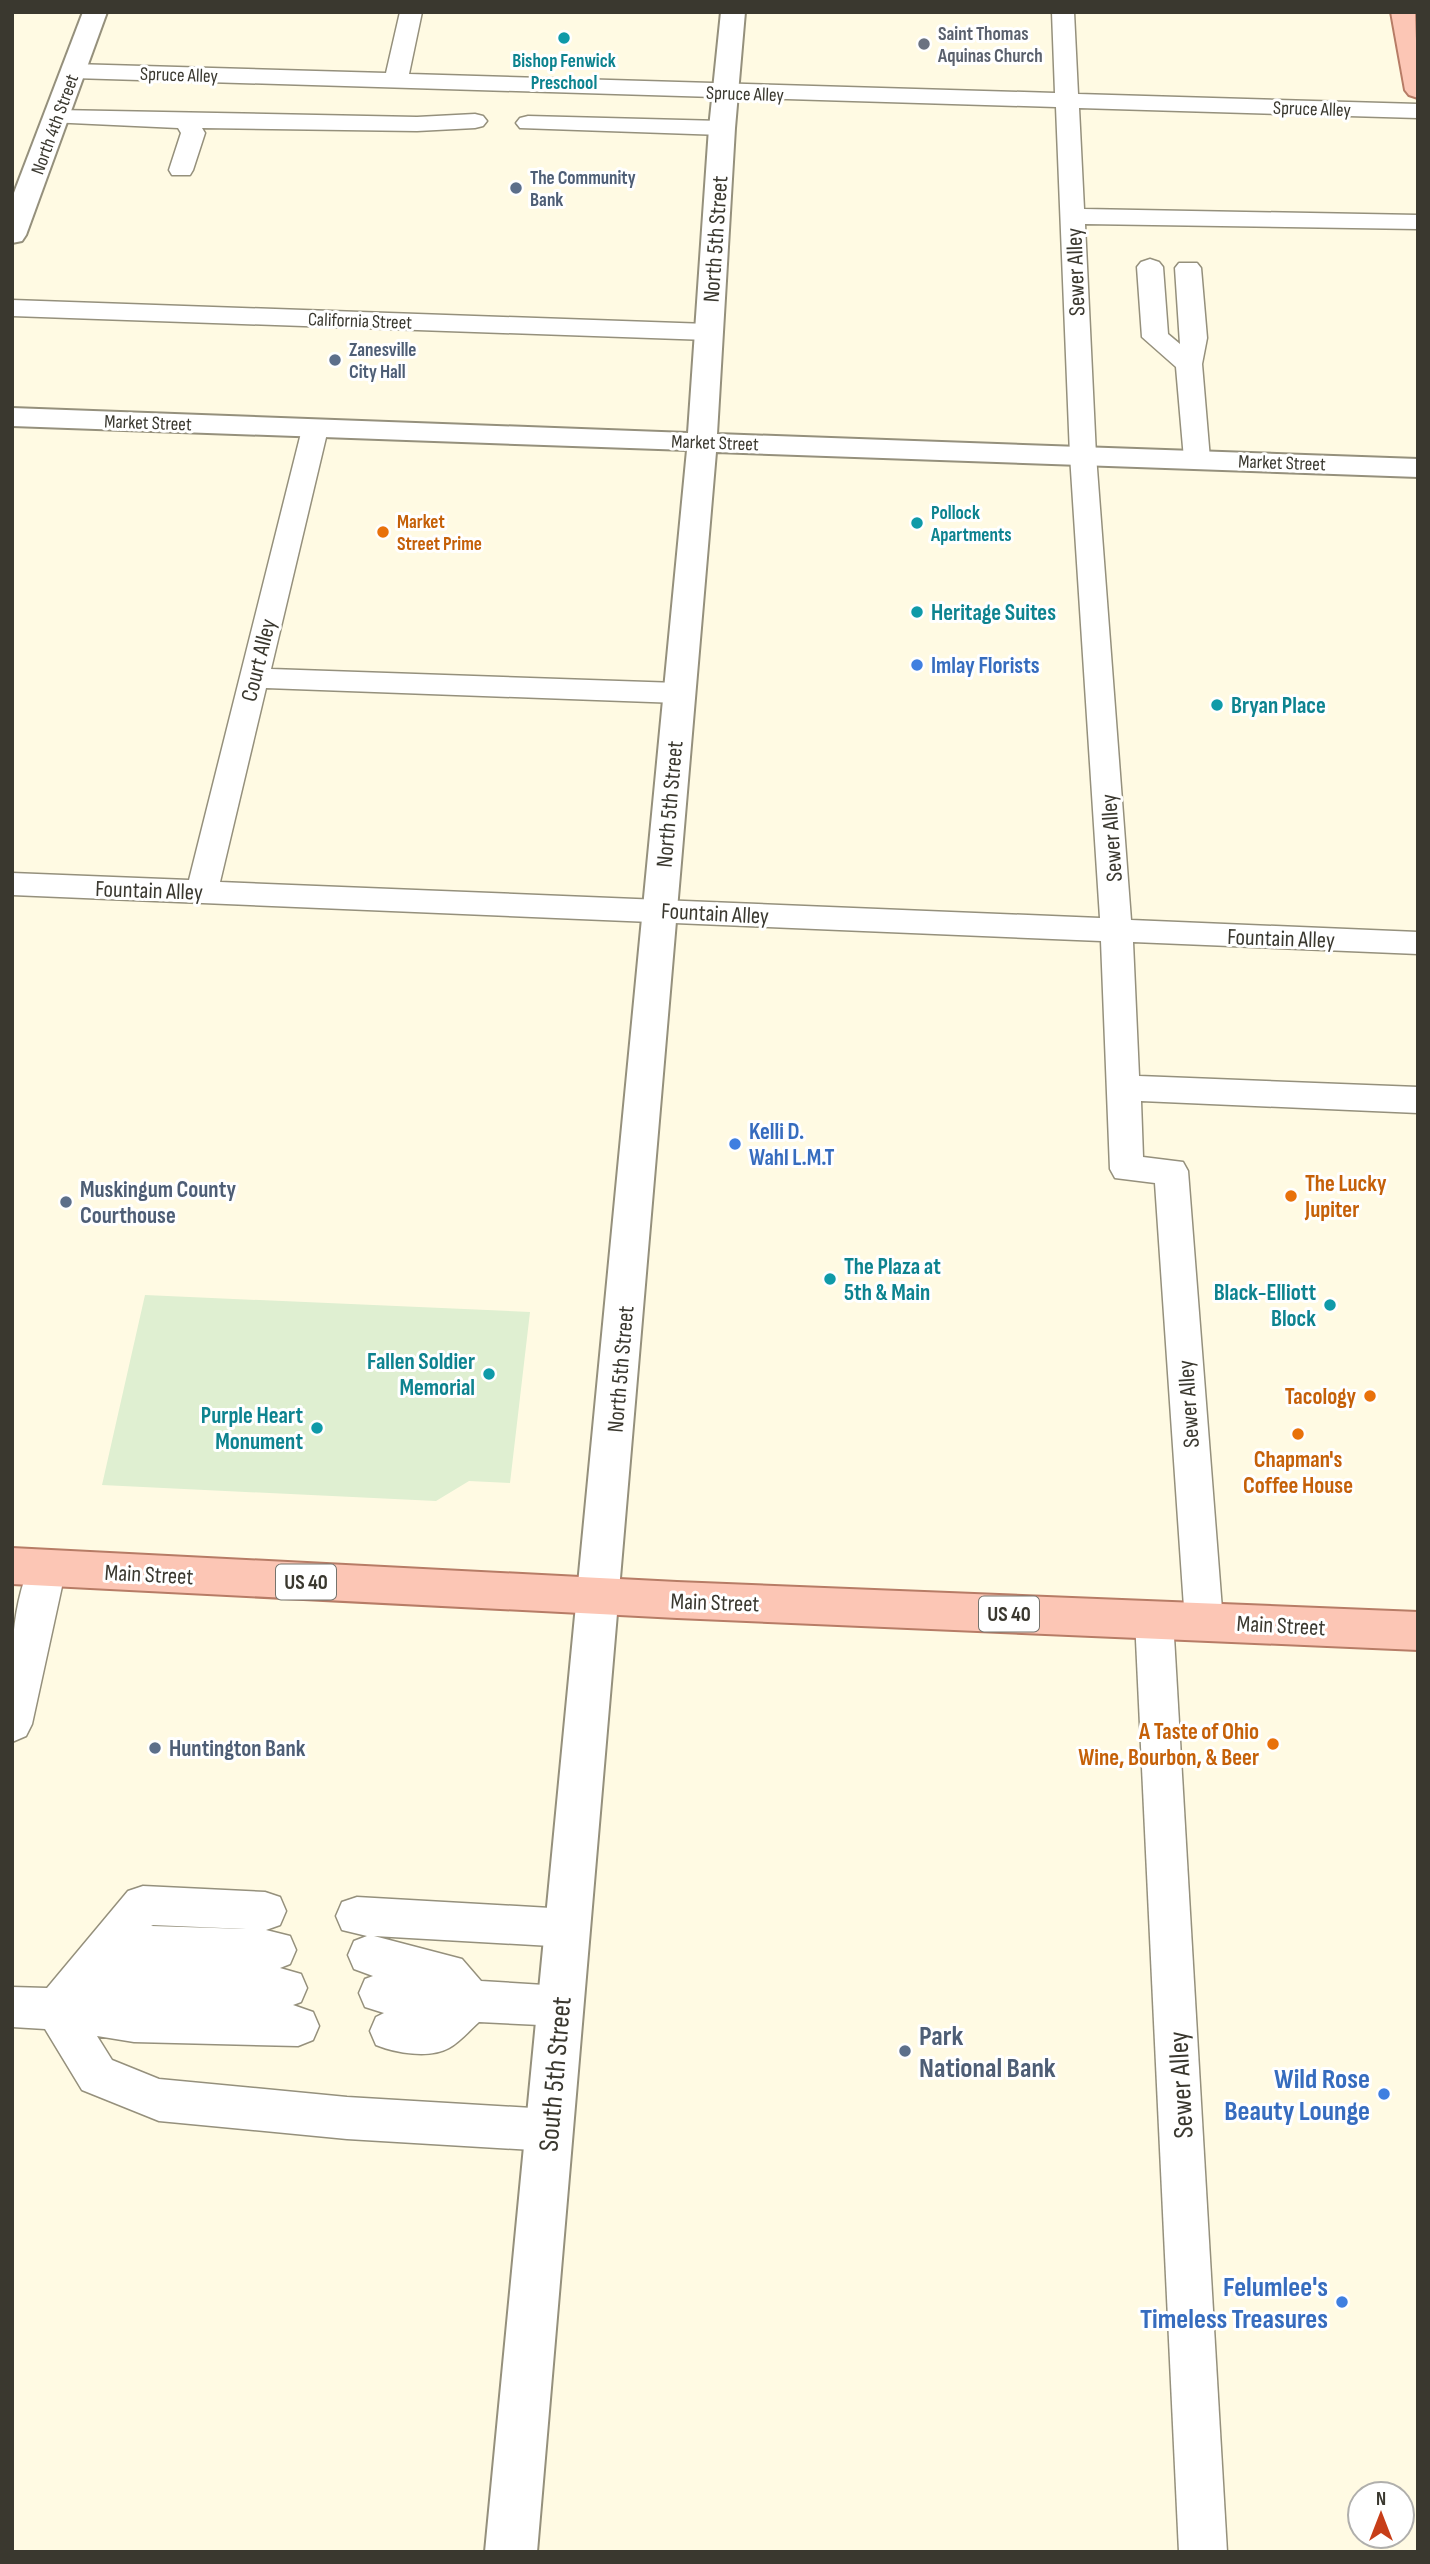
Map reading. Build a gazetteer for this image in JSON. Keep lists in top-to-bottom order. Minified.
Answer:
{"streets":{"main road":["North 4th Street","North 5th Street","Market Street","Main Street","US 40","South 5th Street"],"lane":["Spruce Alley","Sewer Alley","California Street","Court Alley","Fountain Alley"]},"crossings":[["Spruce Alley","North 4th Street"],["Spruce Alley","North 5th Street"],["Spruce Alley","Sewer Alley"],["North 5th Street","California Street"],["North 5th Street","Market Street"],["North 5th Street","Fountain Alley"],["North 5th Street","Main Street"],["North 5th Street","South 5th Street"],["Sewer Alley","Market Street"],["Sewer Alley","Fountain Alley"],["Sewer Alley","Main Street"],["Market Street","Court Alley"],["Court Alley","Fountain Alley"],["Main Street","South 5th Street"]],"places":["Bishop Fenwick Preschool","Saint Thomas Aquinas Church","The Community Bank","Zanesville City Hall","Pollock Apartments","Market Street Prime","Heritage Suites","Imlay Florists","Bryan Place","Kelli D. Wahl L.M.T","The Lucky Jupiter","Muskingum County Courthouse","The Plaza at 5th & Main","Black-Elliott Block","Fallen Soldier Memorial","Tacology","Purple Heart Monument","Chapman's Coffee House","A Taste of Ohio Wine, Bourbon, & Beer","Huntington Bank","Park National Bank","Wild Rose Beauty Lounge","Felumlee's Timeless Treasures"],"north":"top"}
